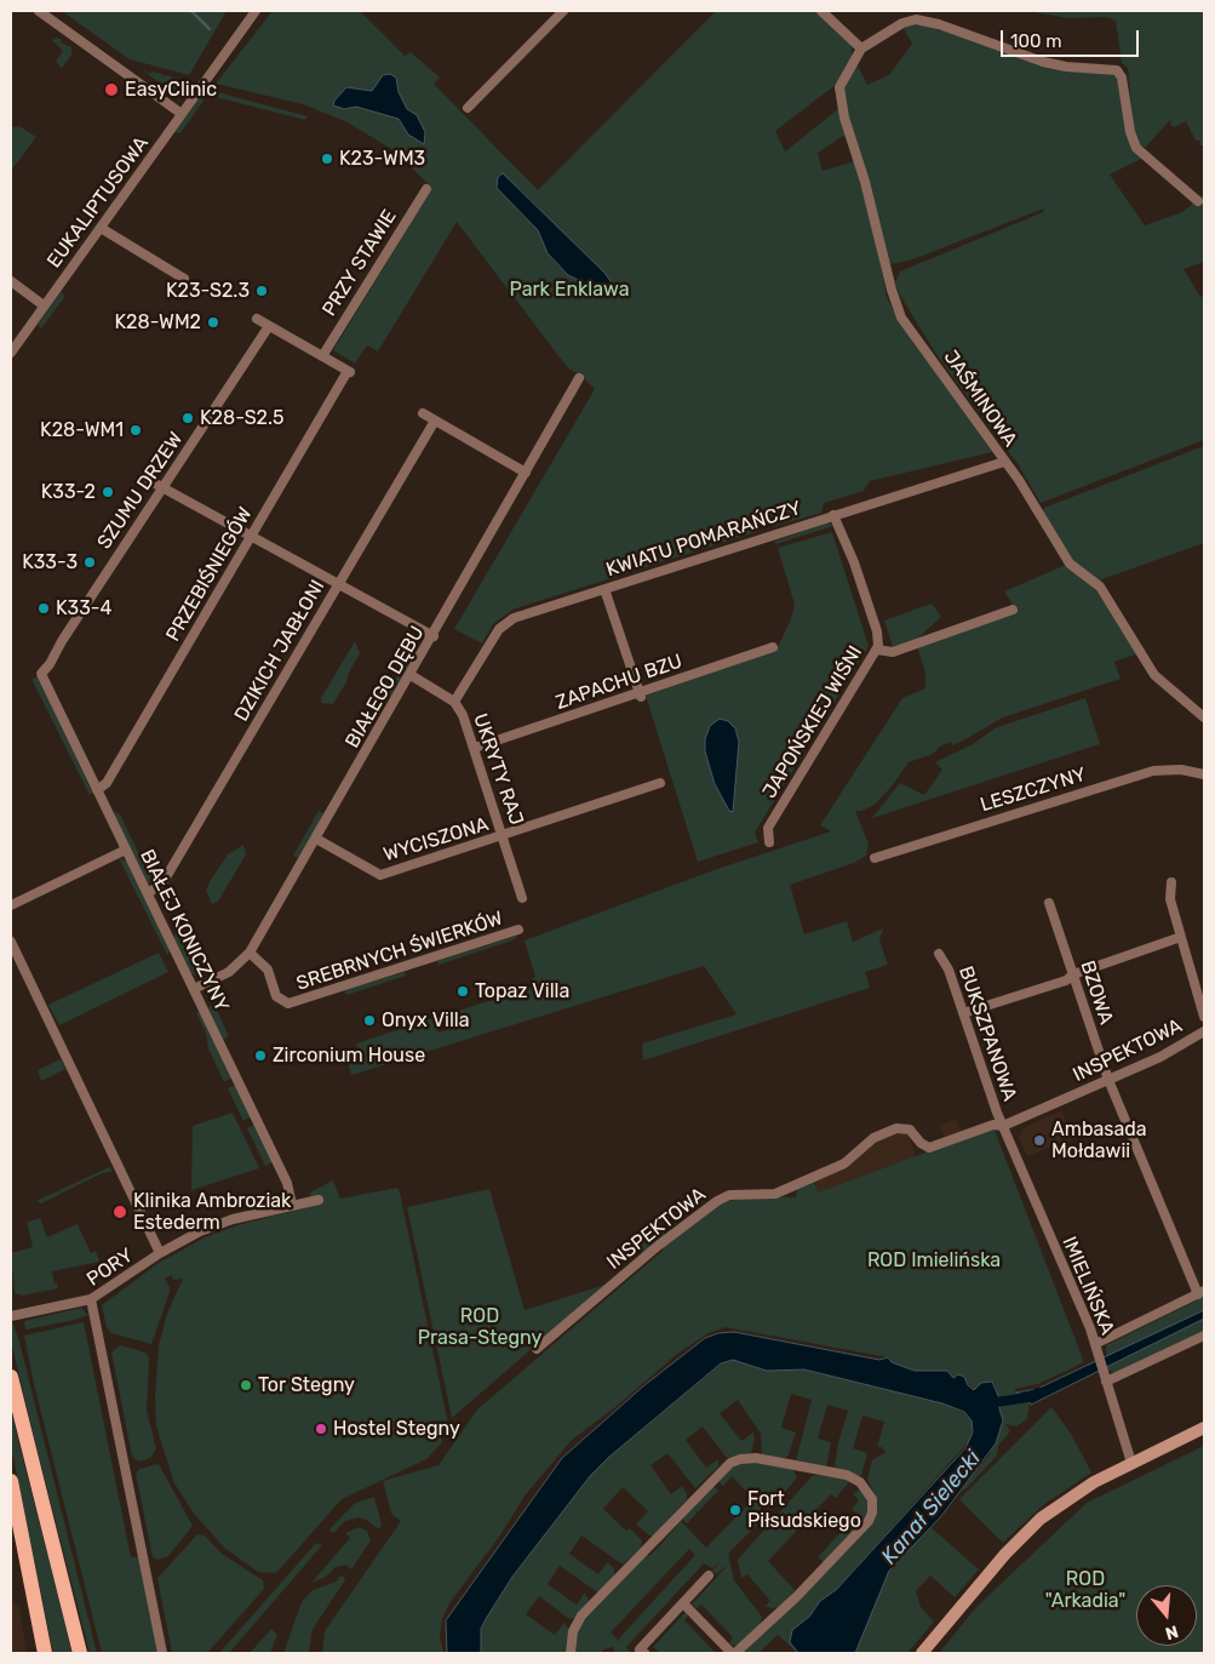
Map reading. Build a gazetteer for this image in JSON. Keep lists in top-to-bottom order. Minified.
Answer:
{"streets":{"street":["EUKALIPTUSOWA","PRZY STAWIE","JAŚMINOWA","SZUMU DRZEW","KWIATU POMARAŃCZY","PRZEBIŚNIEGÓW","DZIKICH JABŁONI","ZAPACHU BZU","BIAŁEGO DĘBU","JAPOŃSKIEJ WIŚNI","UKRYTY RAJ","LESZCZYNY","WYCISZONA","BIAŁEJ KONICZYNY","SREBRNYCH ŚWIERKÓW","BZOWA","BUKSZPANOWA","INSPEKTOWA","PORY","IMIELIŃSKA"]},"crossings":[["PRZY STAWIE","PRZEBIŚNIEGÓW"],["JAŚMINOWA","KWIATU POMARAŃCZY"],["SZUMU DRZEW","BIAŁEJ KONICZYNY"],["KWIATU POMARAŃCZY","JAPOŃSKIEJ WIŚNI"],["KWIATU POMARAŃCZY","UKRYTY RAJ"],["PRZEBIŚNIEGÓW","BIAŁEJ KONICZYNY"],["DZIKICH JABŁONI","BIAŁEJ KONICZYNY"],["ZAPACHU BZU","UKRYTY RAJ"],["BIAŁEGO DĘBU","UKRYTY RAJ"],["BIAŁEGO DĘBU","WYCISZONA"],["BIAŁEGO DĘBU","BIAŁEJ KONICZYNY"],["BIAŁEGO DĘBU","SREBRNYCH ŚWIERKÓW"],["UKRYTY RAJ","WYCISZONA"],["BZOWA","INSPEKTOWA"],["BUKSZPANOWA","INSPEKTOWA"],["BUKSZPANOWA","IMIELIŃSKA"],["INSPEKTOWA","IMIELIŃSKA"]],"water":["Kanał Sielecki"],"parks":["Park Enklawa","ROD Imielińska","ROD Prasa-Stegny","ROD \"Arkadia\""],"places":["EasyClinic","K23-WM3","K23-S2.3","K28-WM2","K28-S2.5","K28-WM1","K33-2","K33-3","K33-4","Topaz Villa","Onyx Villa","Zirconium House","Ambasada Mołdawii","Klinika Ambroziak Estederm","Tor Stegny","Hostel Stegny","Fort Piłsudskiego"],"scale_bar":"100 m","north":"bottom"}
